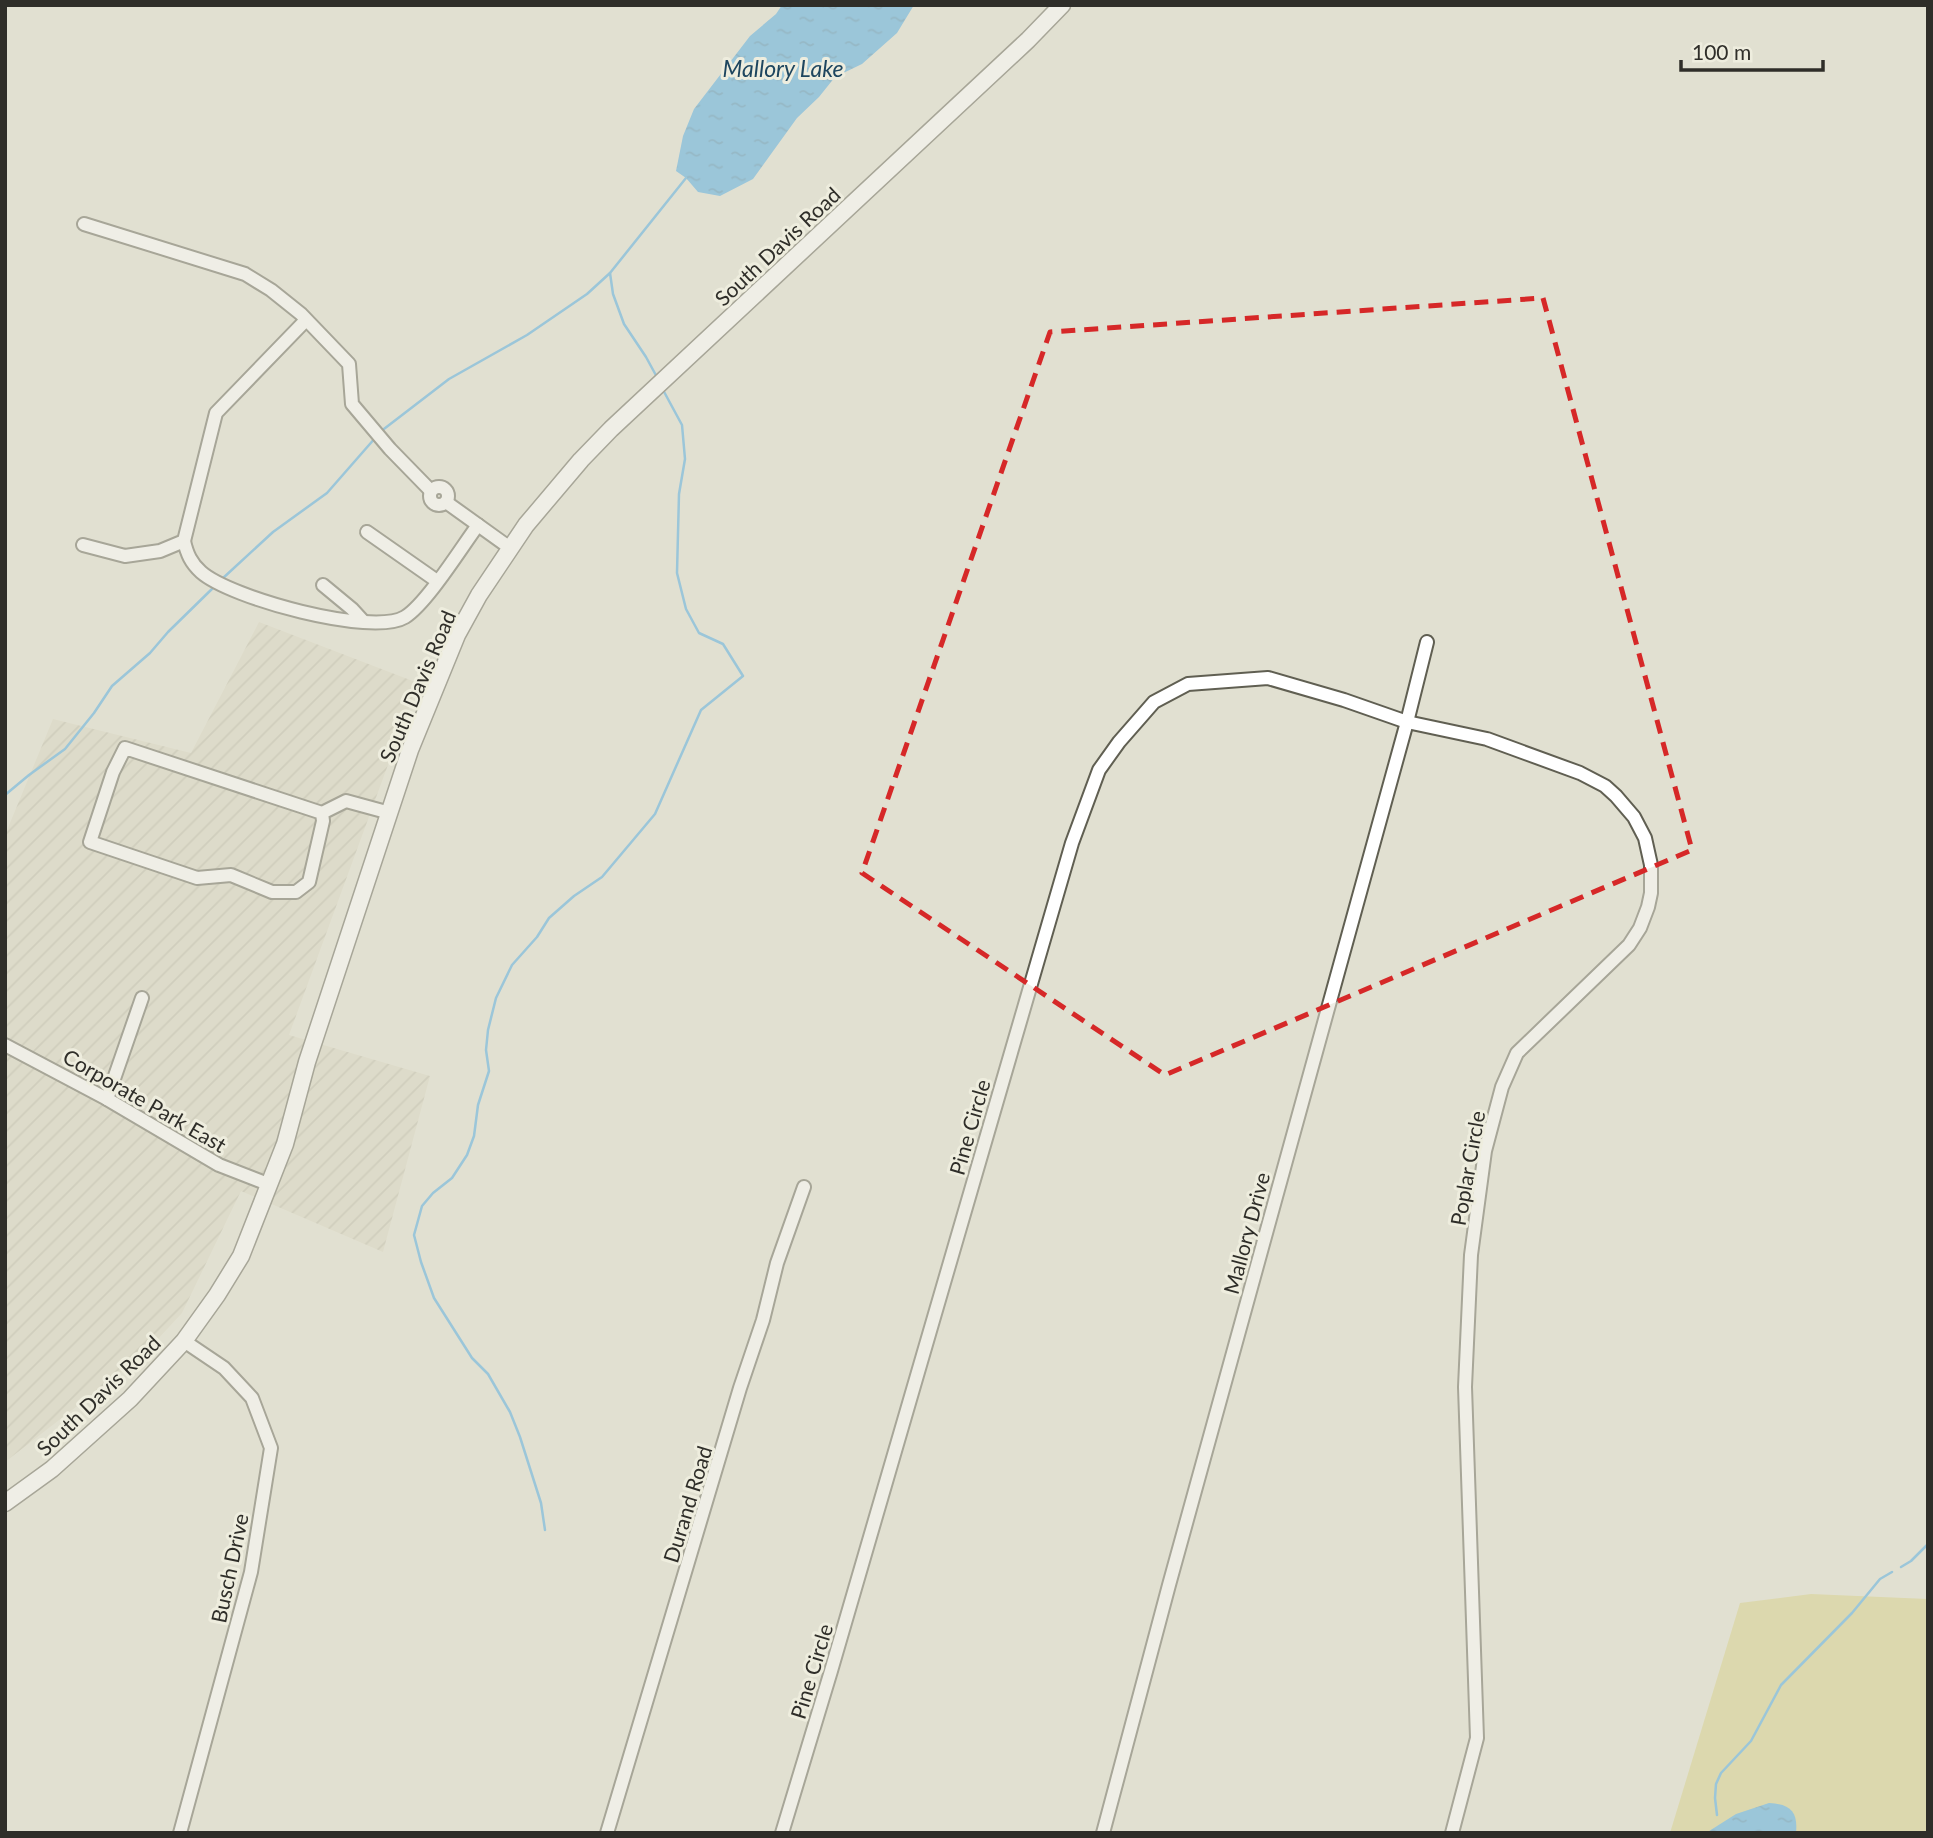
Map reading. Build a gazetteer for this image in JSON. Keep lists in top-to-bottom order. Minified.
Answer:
{"streets":{"main road":["South Davis Road"],"street":["Corporate Park East","Pine Circle","Poplar Circle","Mallory Drive","Durand Road","Busch Drive"]},"crossings":[["South Davis Road","Corporate Park East"],["South Davis Road","Busch Drive"],["Pine Circle","Poplar Circle"],["Pine Circle","Mallory Drive"],["Poplar Circle","Mallory Drive"]],"water":["Mallory Lake"],"scale_bar":"100 m"}
